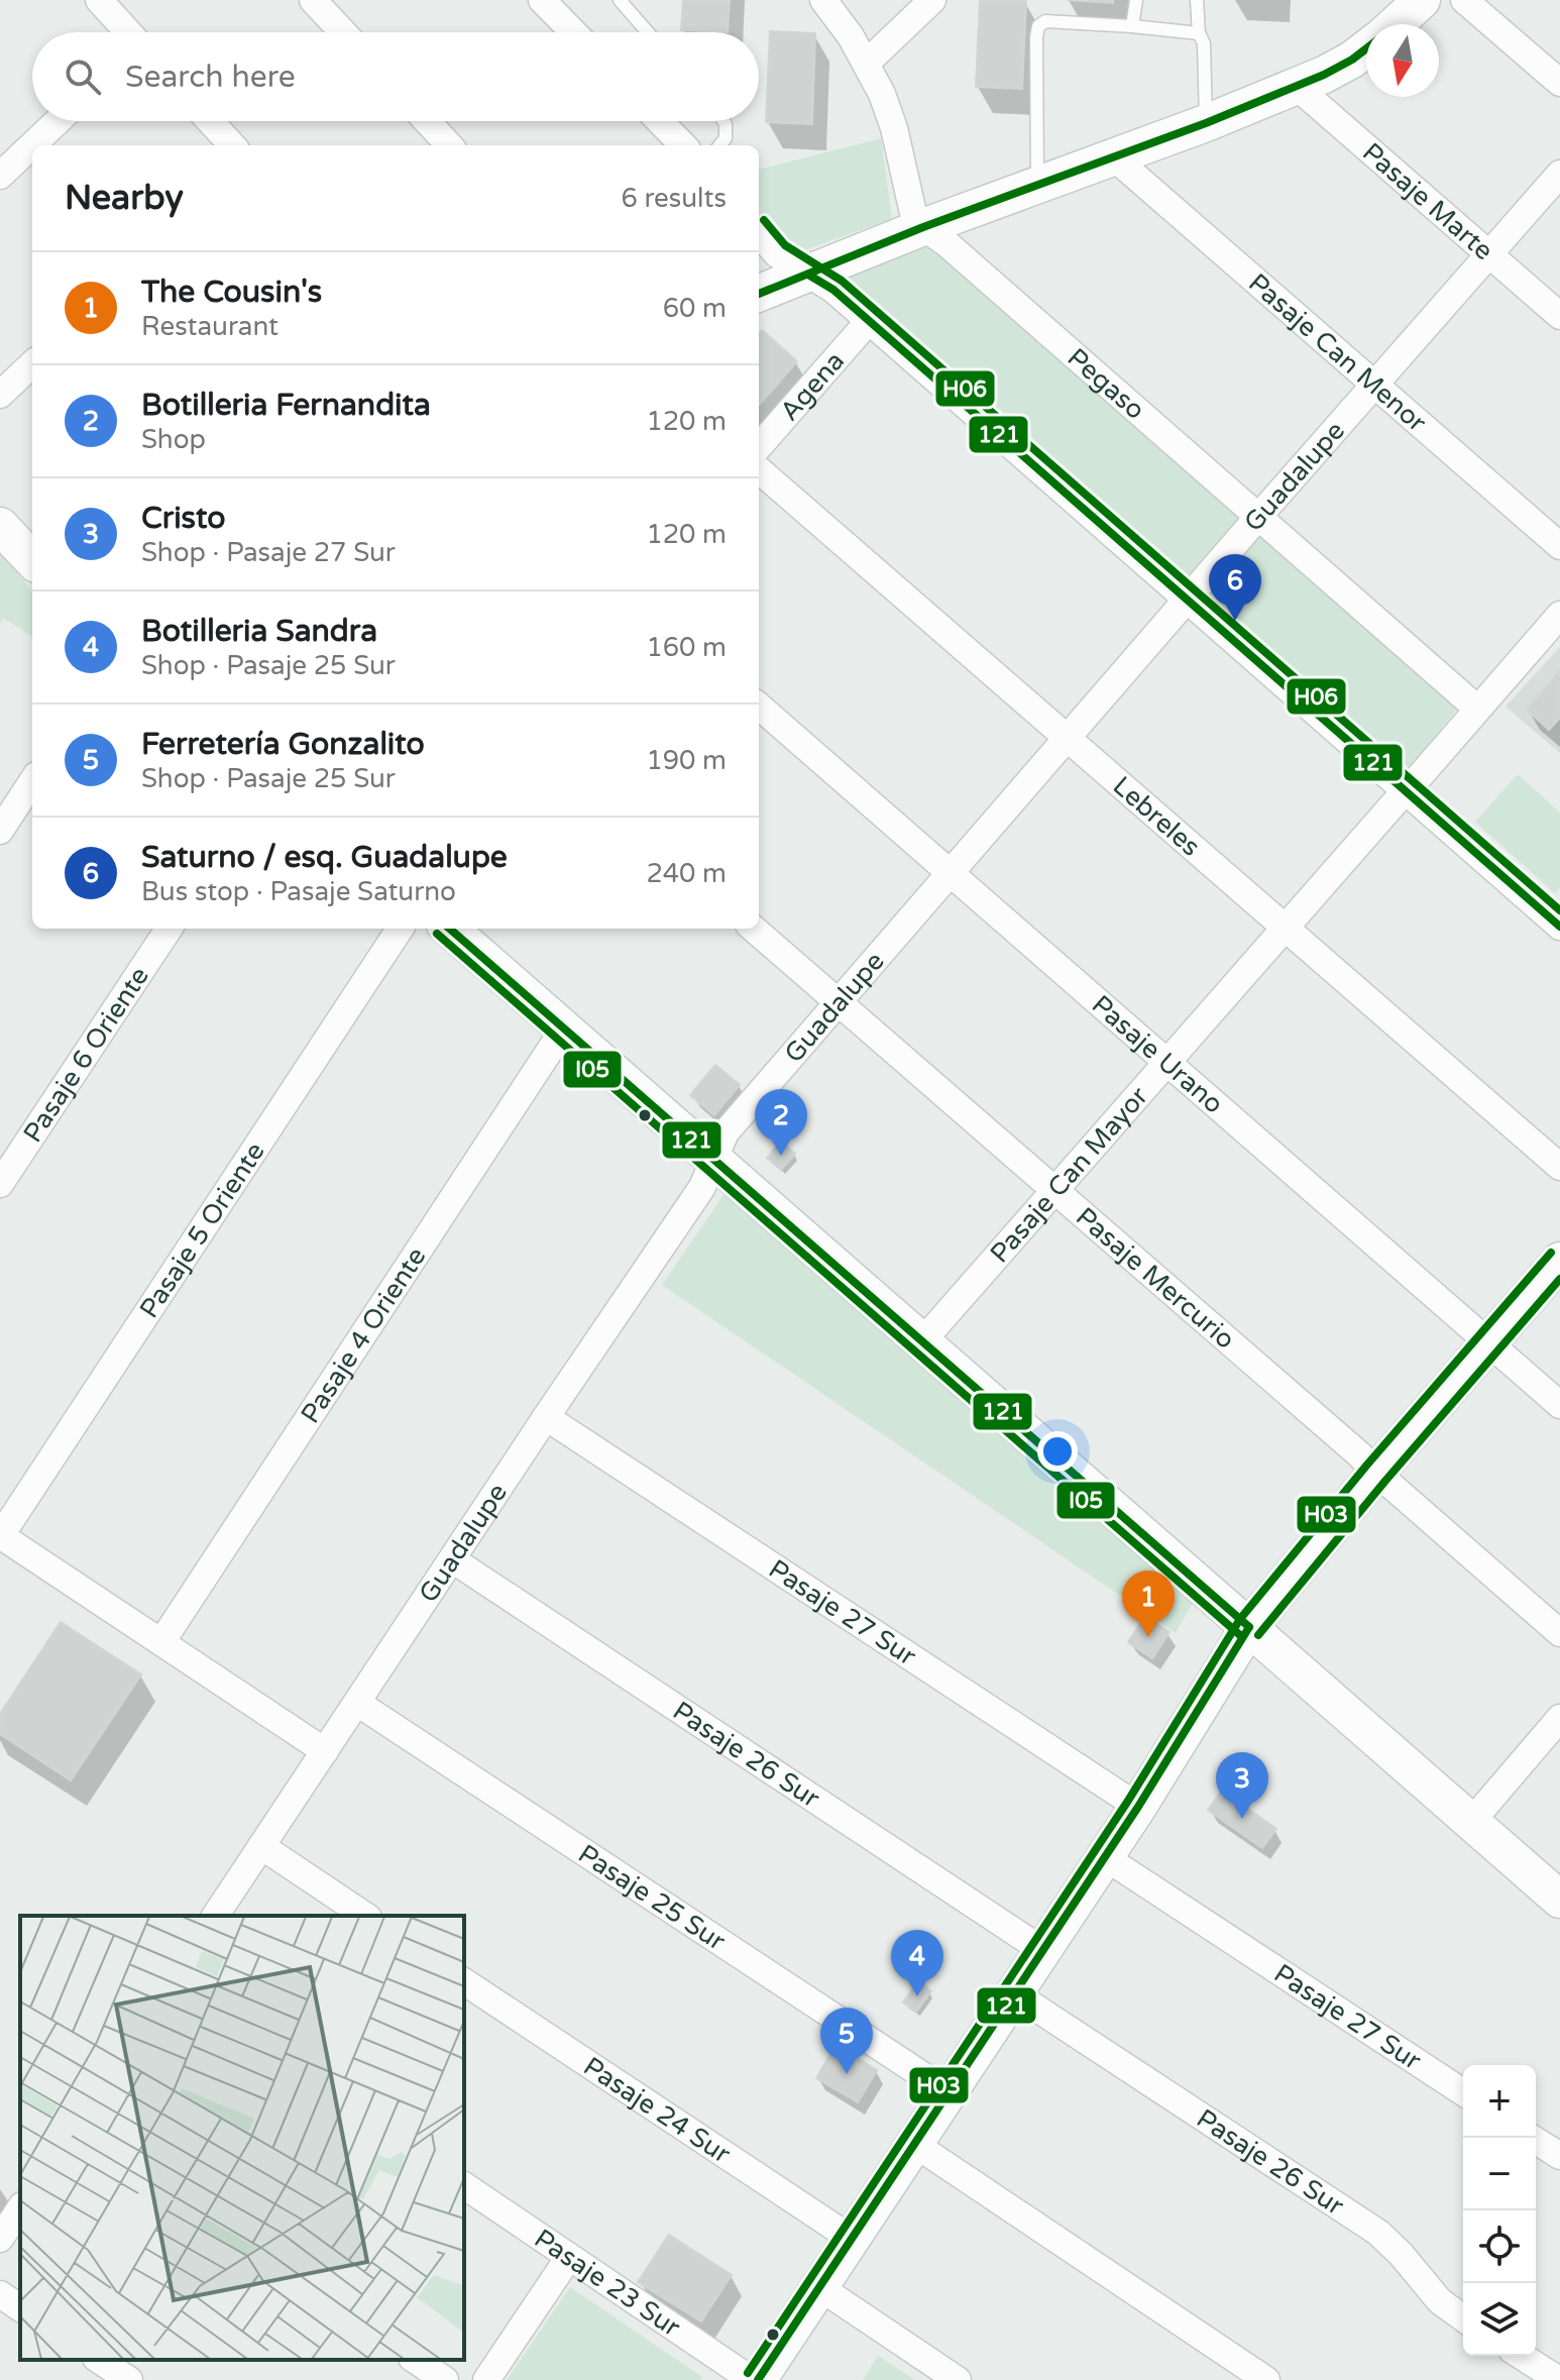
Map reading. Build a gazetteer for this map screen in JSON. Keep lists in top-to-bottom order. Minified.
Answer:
{"streets":{"street":["Pasaje Marte","Pasaje Can Menor","Pegaso","Agena","Guadalupe","Lebreles","Pasaje 6 Oriente","Pasaje Urano","Pasaje Can Mayor","Pasaje 5 Oriente","Pasaje Mercurio","Pasaje 4 Oriente","Pasaje 27 Sur","Pasaje 26 Sur","Pasaje 25 Sur","Pasaje 24 Sur","Pasaje 23 Sur"]},"crossings":[["Pasaje Marte","Guadalupe"],["Pasaje Can Menor","Guadalupe"],["Pegaso","Guadalupe"],["Pegaso","Pasaje Can Mayor"],["Guadalupe","Lebreles"],["Guadalupe","Pasaje Urano"],["Guadalupe","Pasaje Mercurio"],["Guadalupe","Pasaje 27 Sur"],["Guadalupe","Pasaje 26 Sur"],["Guadalupe","Pasaje 25 Sur"],["Lebreles","Pasaje Can Mayor"],["Pasaje Urano","Pasaje Can Mayor"],["Pasaje Can Mayor","Pasaje Mercurio"]],"lines":["transit line 121","transit line H06","transit line I05","transit line H03"],"north":"bottom","page":{"search":"Search here","heading":["Nearby","6 results"],"list":[{"mark":"1","name":"The Cousin's","note":"Restaurant","value":"60 m"},{"mark":"2","name":"Botilleria Fernandita","note":"Shop","value":"120 m"},{"mark":"3","name":"Cristo","note":"Shop · Pasaje 27 Sur","value":"120 m"},{"mark":"4","name":"Botilleria Sandra","note":"Shop · Pasaje 25 Sur","value":"160 m"},{"mark":"5","name":"Ferretería Gonzalito","note":"Shop · Pasaje 25 Sur","value":"190 m"},{"mark":"6","name":"Saturno / esq. Guadalupe","note":"Bus stop · Pasaje Saturno","value":"240 m"}],"pins":["6","2","1","3","4","5"],"map_buttons":["+","−"]}}
